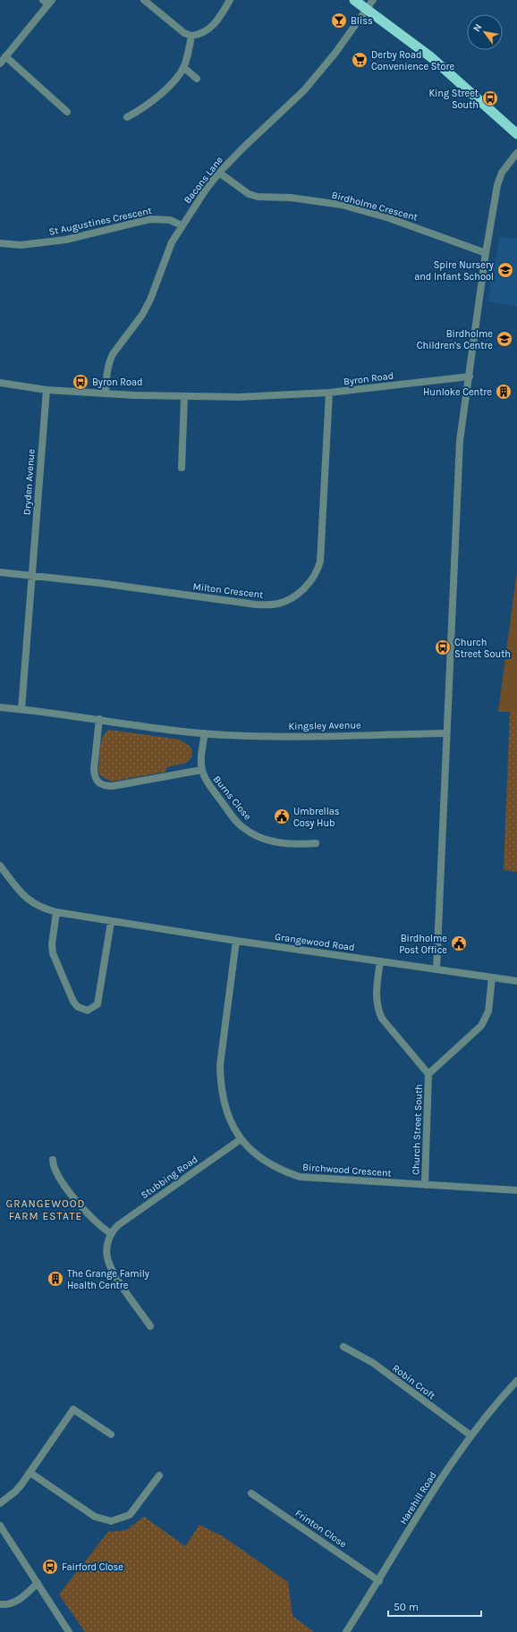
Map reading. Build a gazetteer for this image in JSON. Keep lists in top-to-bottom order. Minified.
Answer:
{"streets":{"street":["Bacons Lane","Birdholme Crescent","St Augustines Crescent","Byron Road","Dryden Avenue","Milton Crescent","Kingsley Avenue","Burns Close","Grangewood Road","Church Street South","Birchwood Crescent","Stubbing Road","Robin Croft","Harehill Road","Frinton Close"]},"crossings":[["Bacons Lane","Birdholme Crescent"],["Bacons Lane","St Augustines Crescent"],["Bacons Lane","Byron Road"],["Byron Road","Dryden Avenue"],["Byron Road","Milton Crescent"],["Dryden Avenue","Milton Crescent"],["Dryden Avenue","Kingsley Avenue"],["Grangewood Road","Church Street South"],["Grangewood Road","Birchwood Crescent"],["Church Street South","Birchwood Crescent"],["Birchwood Crescent","Stubbing Road"],["Robin Croft","Harehill Road"],["Harehill Road","Frinton Close"]],"districts":["GRANGEWOOD FARM ESTATE"],"places":{"bar":["Bliss"],"supermarket":["Derby Road Convenience Store"],"bus stop":["King Street South","Byron Road","Church Street South","Fairford Close"],"school or university":["Spire Nursery and Infant School","Birdholme Children's Centre"],"building":["Hunloke Centre","The Grange Family Health Centre"],"public building":["Umbrellas Cosy Hub","Birdholme Post Office"]},"scale_bar":"50 m","north":"top left"}
